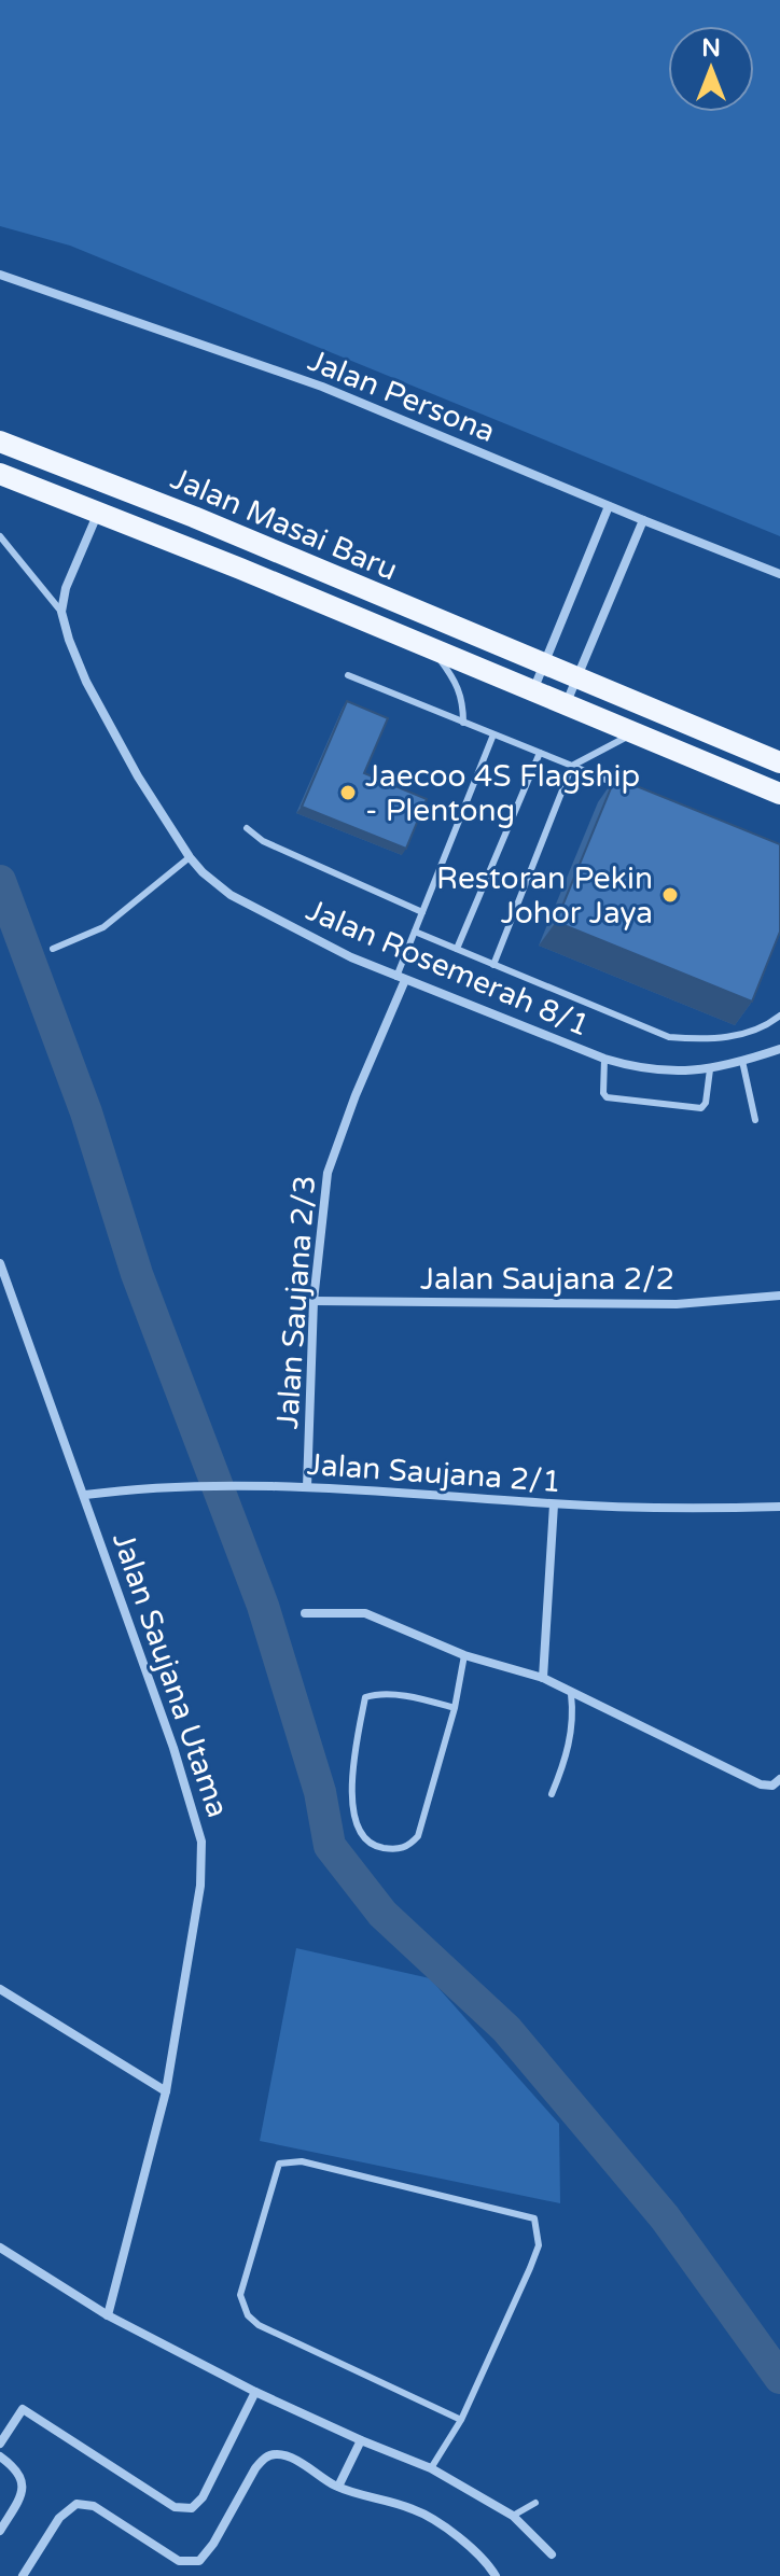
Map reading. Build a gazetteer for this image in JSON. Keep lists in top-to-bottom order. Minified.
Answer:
{"streets":{"main road":["Jalan Masai Baru"],"street":["Jalan Persona","Jalan Rosemerah 8/1","Jalan Saujana 2/2","Jalan Saujana 2/3","Jalan Saujana 2/1","Jalan Saujana Utama"]},"crossings":[["Jalan Rosemerah 8/1","Jalan Saujana 2/3"],["Jalan Saujana 2/2","Jalan Saujana 2/3"],["Jalan Saujana 2/3","Jalan Saujana 2/1"],["Jalan Saujana 2/1","Jalan Saujana Utama"]],"places":["Jaecoo 4S Flagship - Plentong","Restoran Pekin Johor Jaya"],"north":"top"}
